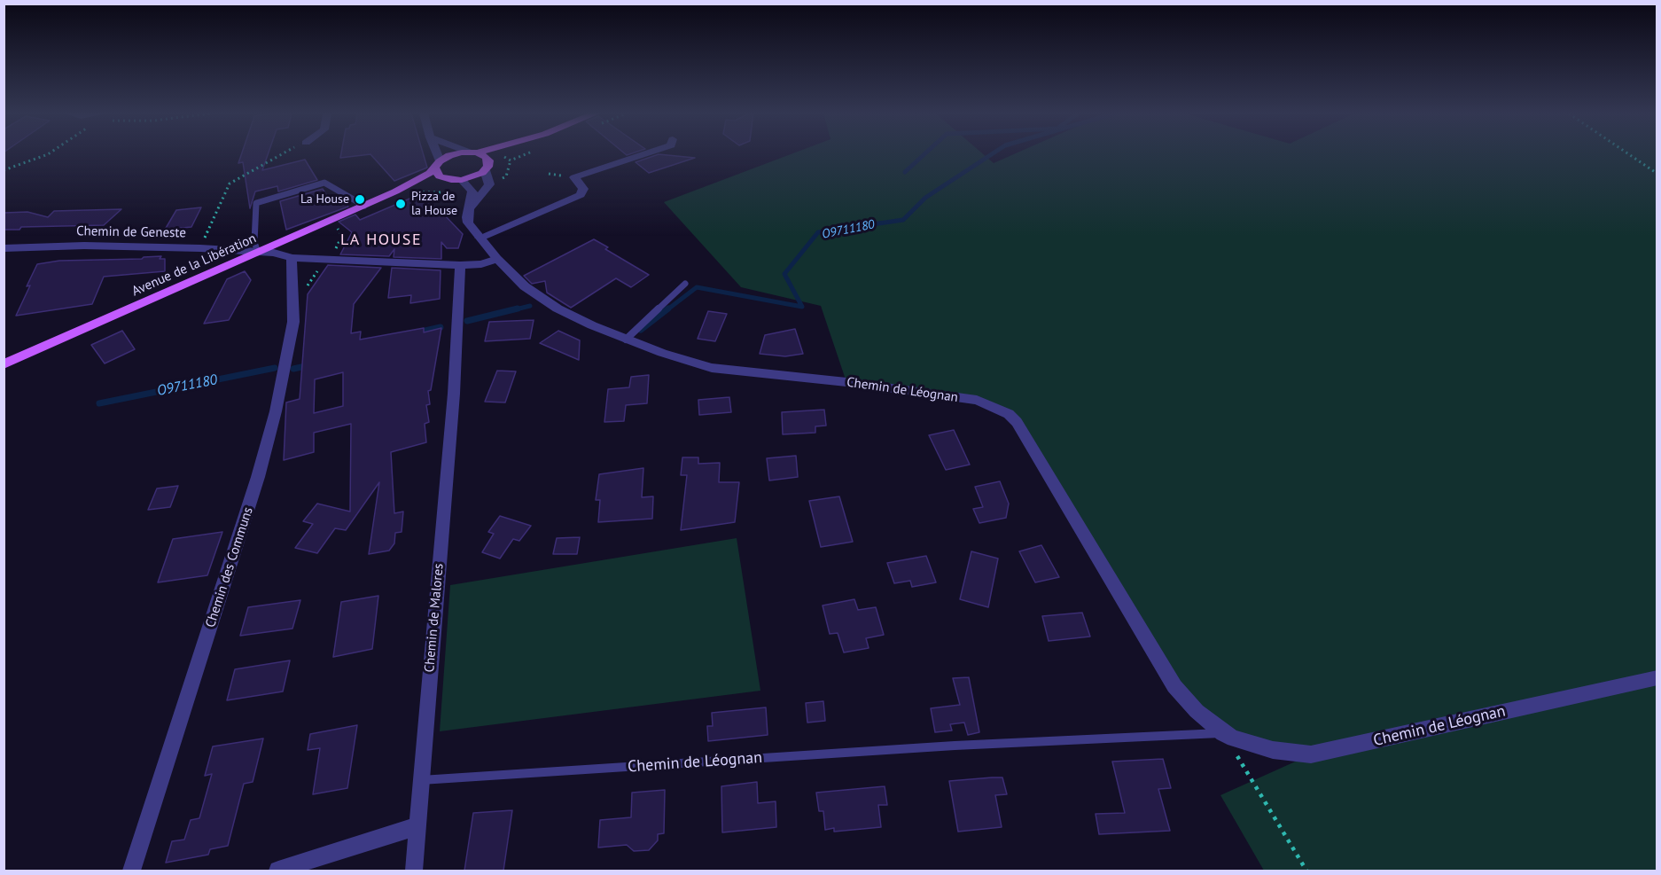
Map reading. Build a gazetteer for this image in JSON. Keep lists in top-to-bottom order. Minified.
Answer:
{"streets":{"main road":["Avenue de la Libération"],"street":["Chemin de Geneste","Chemin de Léognan","Chemin des Communs","Chemin de Malores"]},"crossings":[["Chemin de Geneste","Avenue de la Libération"],["Chemin de Geneste","Chemin de Léognan"],["Chemin de Geneste","Chemin des Communs"],["Chemin de Geneste","Chemin de Malores"],["Avenue de la Libération","Chemin de Léognan"],["Chemin de Léognan","Chemin de Malores"]],"districts":["LA HOUSE"],"water":["O9711180"],"places":["La House","Pizza de la House"]}
